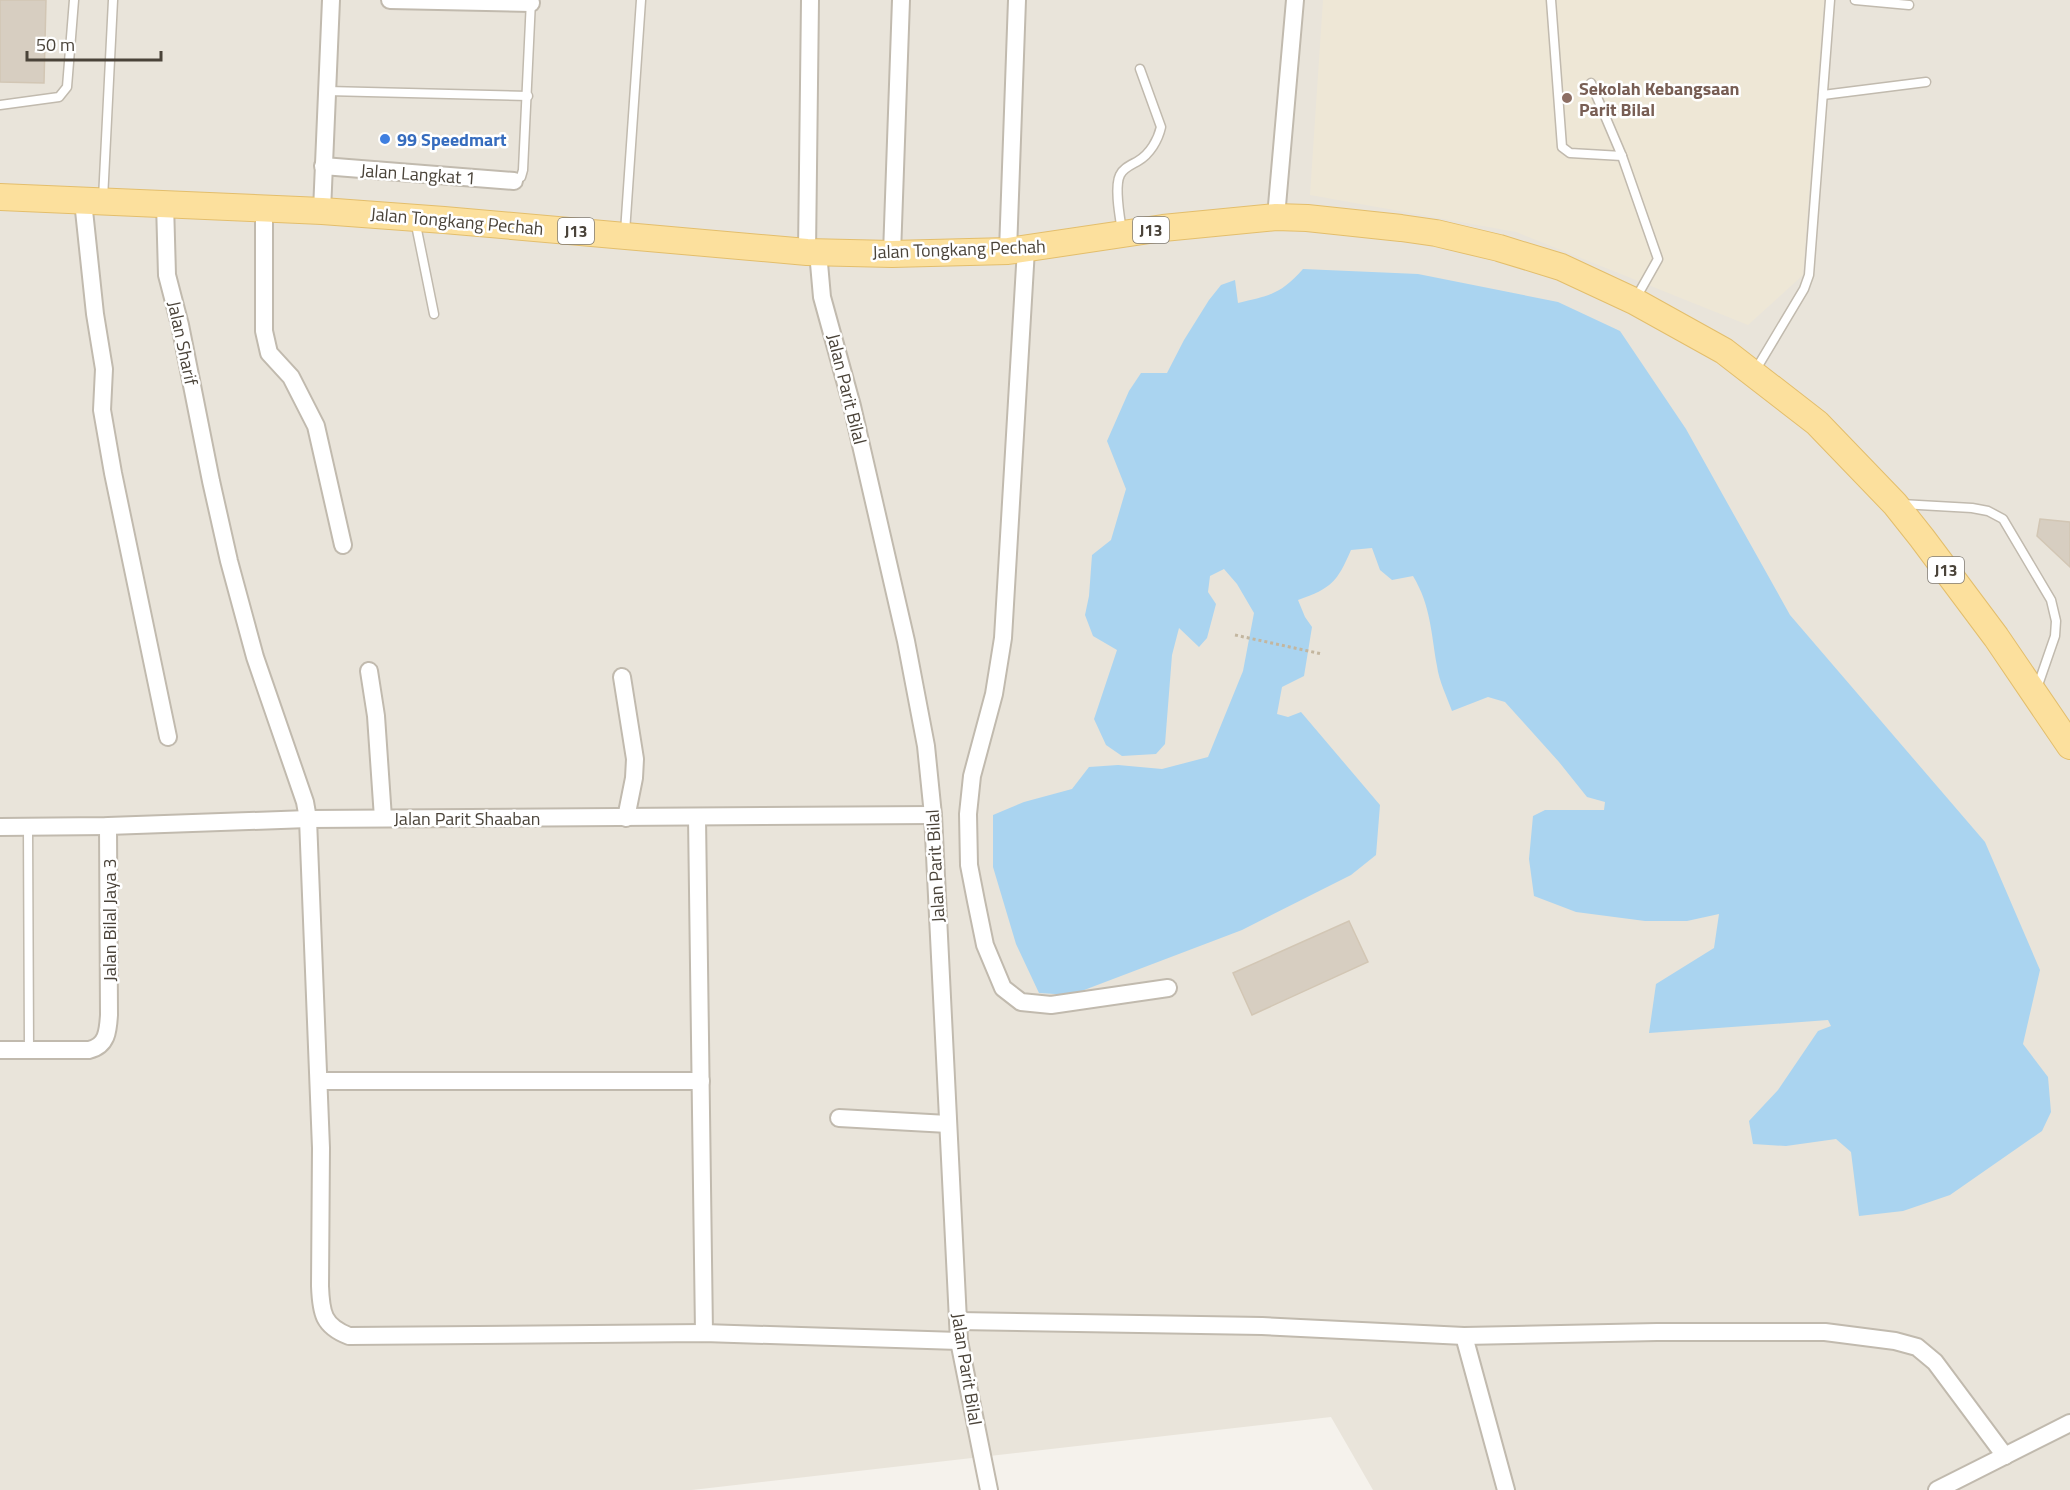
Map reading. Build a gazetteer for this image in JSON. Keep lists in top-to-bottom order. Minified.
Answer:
{"streets":{"main road":["Jalan Tongkang Pechah","J13"],"street":["Jalan Langkat 1","Jalan Sharif","Jalan Parit Bilal","Jalan Parit Shaaban","Jalan Bilal Jaya 3"]},"crossings":[["Jalan Langkat 1","Jalan Tongkang Pechah"],["Jalan Tongkang Pechah","Jalan Sharif"],["Jalan Tongkang Pechah","Jalan Parit Bilal"],["Jalan Sharif","Jalan Parit Bilal"],["Jalan Sharif","Jalan Parit Shaaban"],["Jalan Parit Bilal","Jalan Parit Shaaban"],["Jalan Parit Shaaban","Jalan Bilal Jaya 3"]],"places":["Sekolah Kebangsaan Parit Bilal","99 Speedmart"],"scale_bar":"50 m"}
